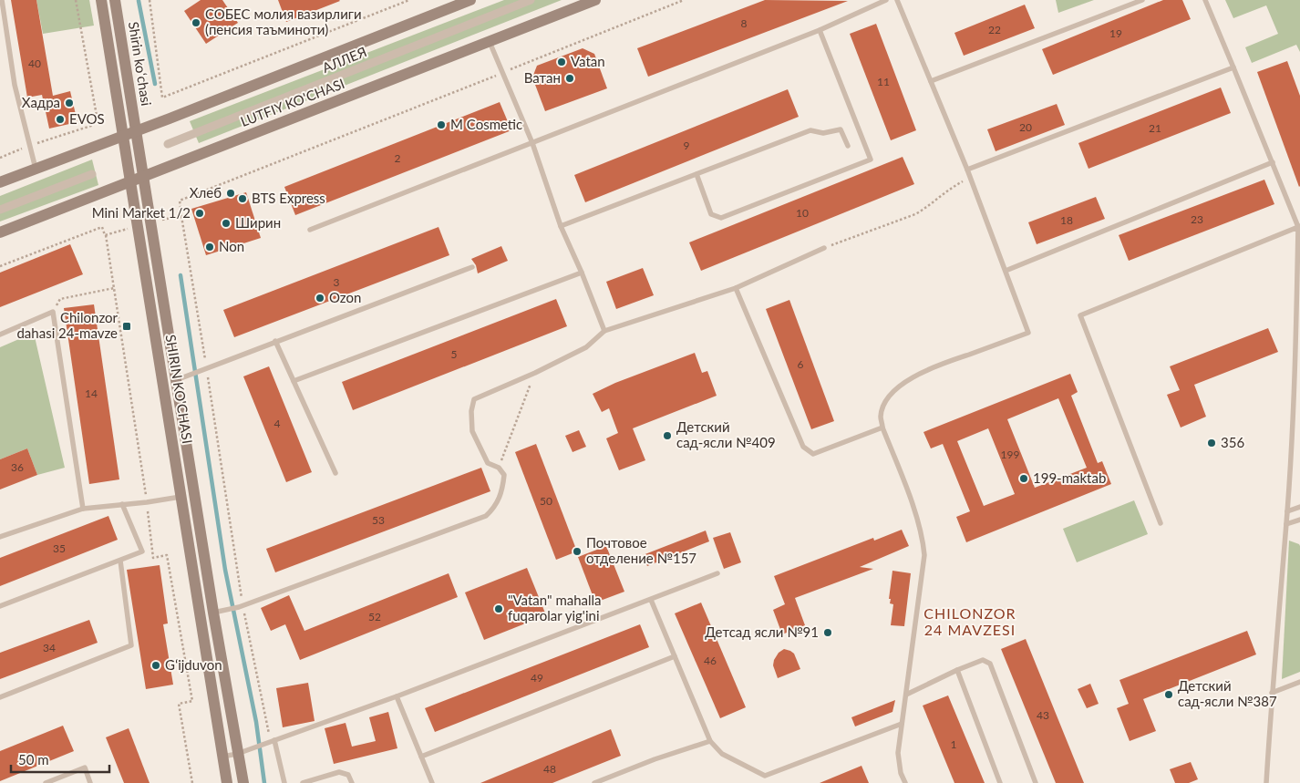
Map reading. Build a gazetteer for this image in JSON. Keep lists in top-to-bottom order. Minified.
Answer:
{"streets":{"main road":["Shirin koʻchasi","LUTFIY KO'CHASI","SHIRIN KO'CHASI"],"street":["АЛЛЕЯ"]},"crossings":[["Shirin koʻchasi","SHIRIN KO'CHASI"],["LUTFIY KO'CHASI","SHIRIN KO'CHASI"]],"districts":["CHILONZOR 24 MAVZESI"],"places":{"other":["СОБЕС молия вазирлиги (пенсия таъминоти)","Vatan","Ватан","Хадра","EVOS","M Cosmetic","Хлеб","BTS Express","Mini Market 1/2","Ширин","Non","Ozon","Детский сад-ясли №409","356","199-maktab","Почтовое отделение №157","\"Vatan\" mahalla fuqarolar yig'ini","Детсад ясли №91","Gʻijduvon","Детский сад-ясли №387"],"transit":["Chilonzor dahasi 24-mavze"]},"house_numbers":["8","22","19","40","11","20","21","9","2","10","23","18","3","5","6","14","4","199","36","50","53","35","52","34","46","49","43","1","48"],"scale_bar":"50 m"}
